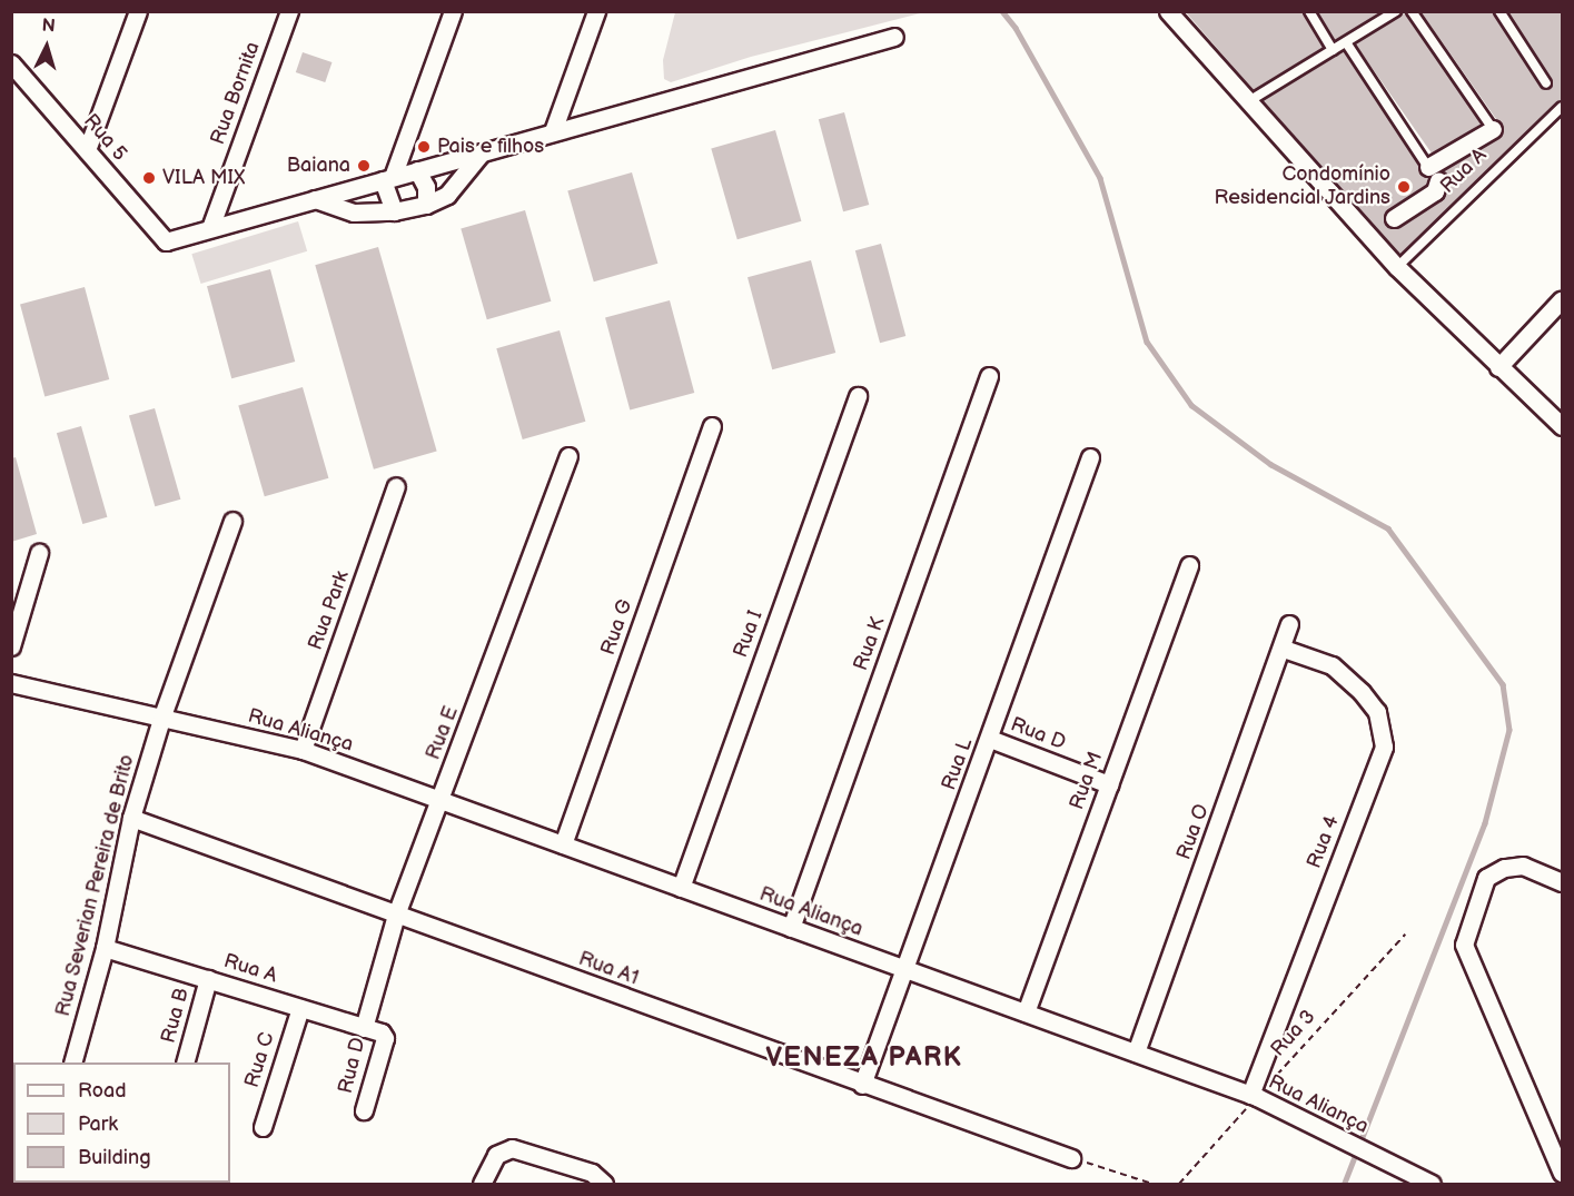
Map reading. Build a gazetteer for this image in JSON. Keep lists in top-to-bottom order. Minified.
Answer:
{"streets":{"street":["Rua Bornita","Rua 5","Rua A","Rua Park","Rua G","Rua I","Rua K","Rua Aliança","Rua E","Rua D","Rua L","Rua M","Rua O","Rua 4","Rua Severian Pereira de Brito","Rua A1","Rua B","Rua C"],"path":["Rua 3"]},"crossings":[["Rua Bornita","Rua 5"],["Rua A","Rua E"],["Rua A","Rua D"],["Rua A","Rua Severian Pereira de Brito"],["Rua A","Rua B"],["Rua A","Rua C"],["Rua Park","Rua Aliança"],["Rua G","Rua Aliança"],["Rua I","Rua Aliança"],["Rua K","Rua Aliança"],["Rua Aliança","Rua E"],["Rua Aliança","Rua L"],["Rua Aliança","Rua M"],["Rua Aliança","Rua O"],["Rua Aliança","Rua 4"],["Rua Aliança","Rua Severian Pereira de Brito"],["Rua Aliança","Rua 3"],["Rua E","Rua A1"],["Rua D","Rua L"],["Rua D","Rua M"],["Rua L","Rua A1"],["Rua O","Rua 4"],["Rua 4","Rua 3"],["Rua Severian Pereira de Brito","Rua A1"]],"districts":["VENEZA PARK"],"places":["Pais e filhos","Baiana","VILA MIX","Condomínio Residencial Jardins"],"legend":["Road","Park","Building"],"north":"top"}
